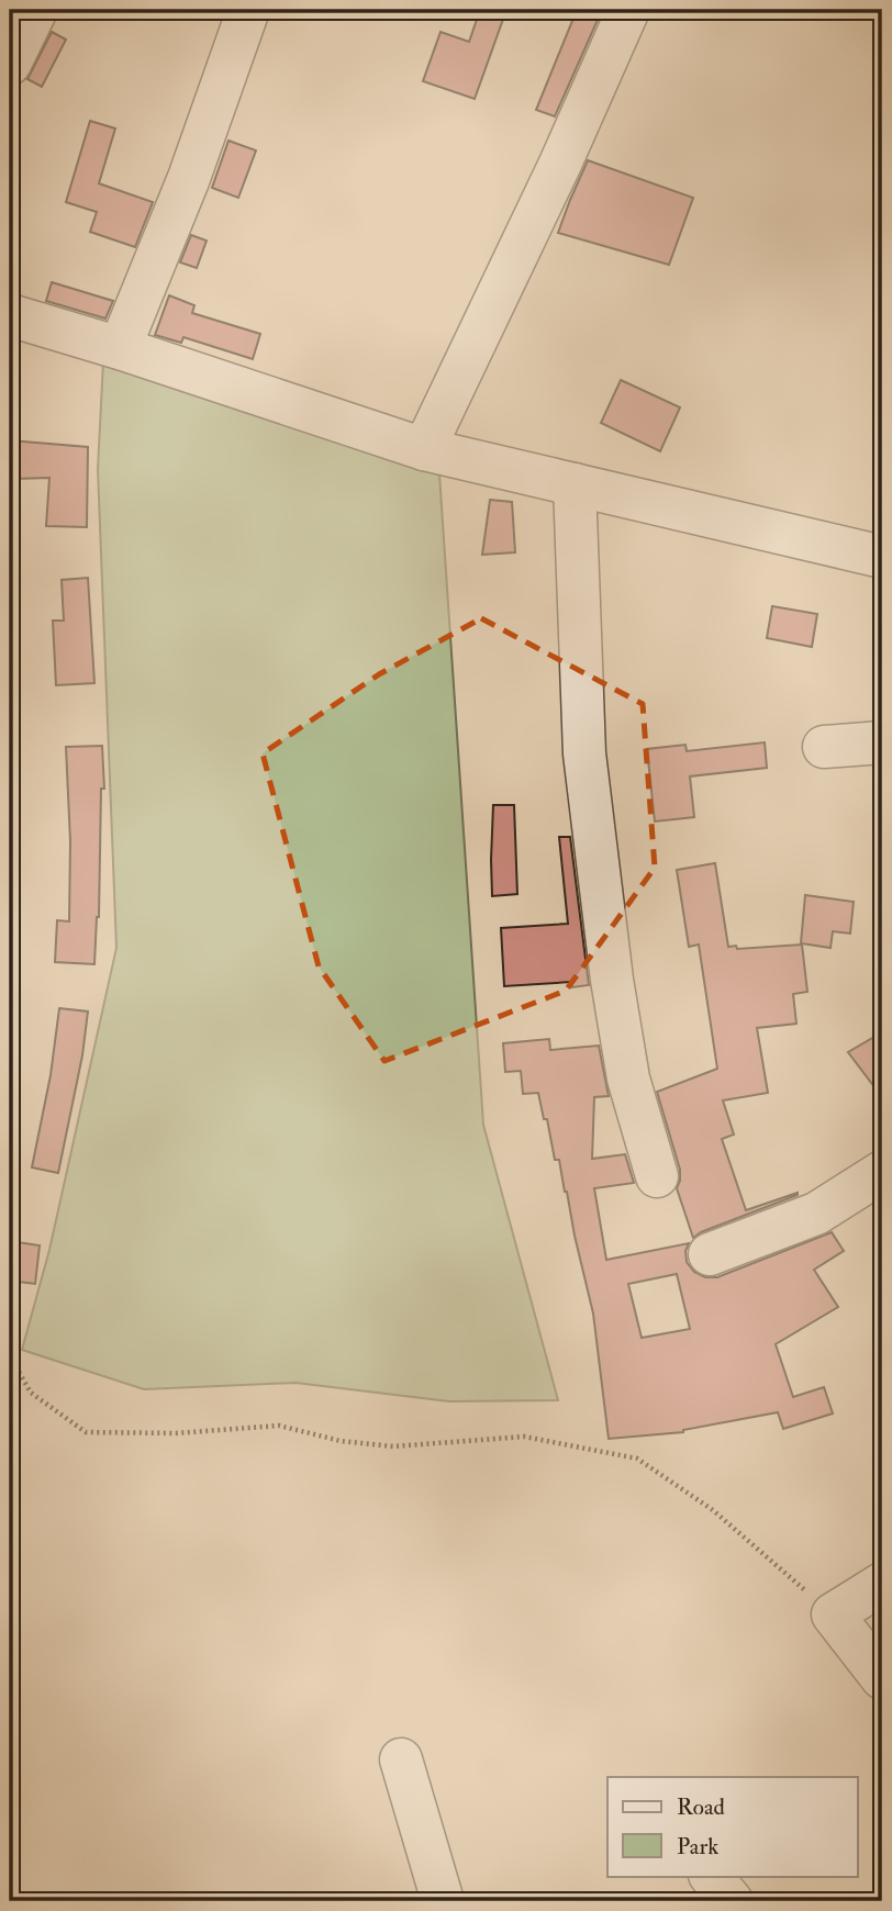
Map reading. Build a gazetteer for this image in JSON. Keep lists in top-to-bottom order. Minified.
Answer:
{"legend":["Road","Park"]}
